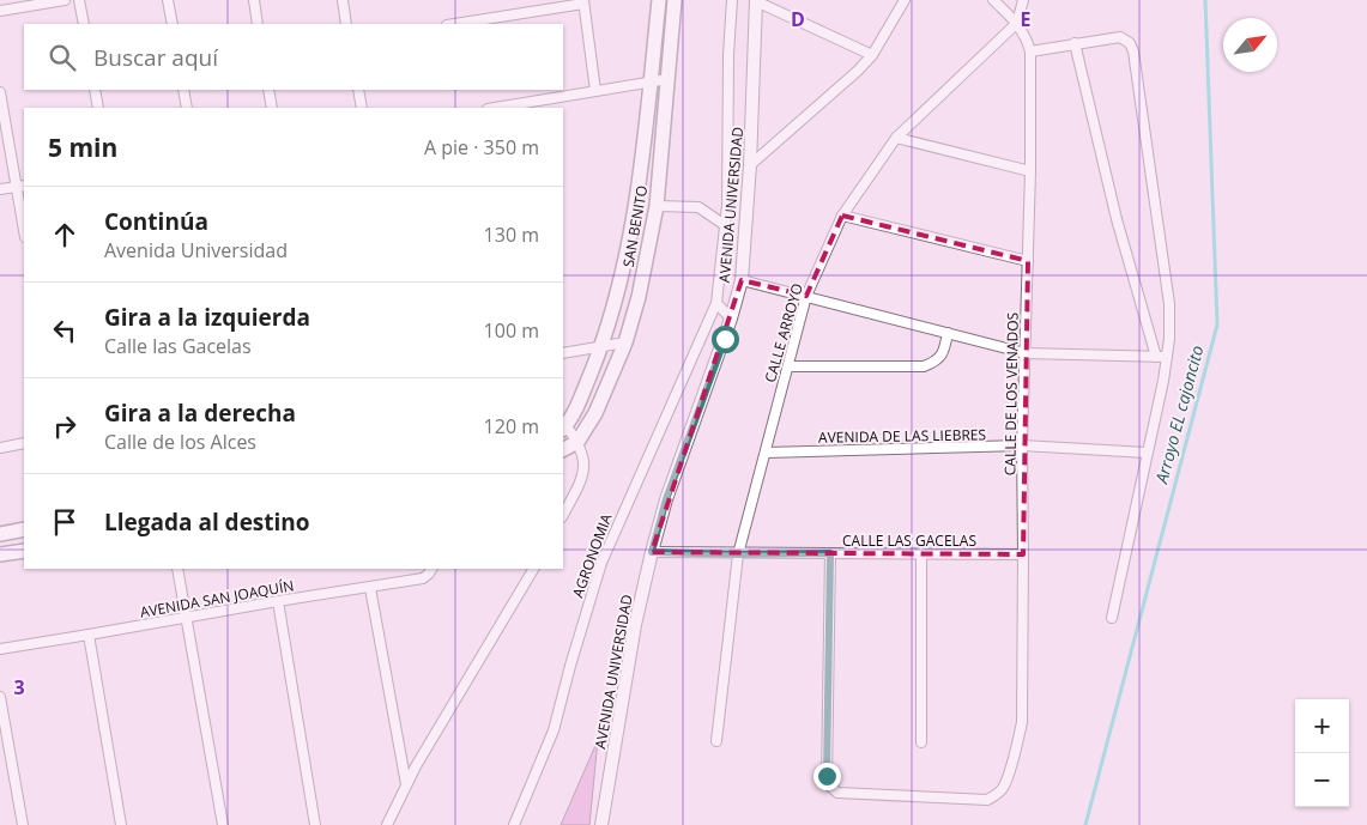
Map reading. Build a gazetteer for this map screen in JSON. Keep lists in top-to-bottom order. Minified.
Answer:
{"streets":{"main road":["SAN BENITO"],"street":["AVENIDA UNIVERSIDAD","CALLE ARROYO","CALLE DE LOS VENADOS","AVENIDA DE LAS LIEBRES","CALLE LAS GACELAS","AGRONOMIA","AVENIDA SAN JOAQUÍN"]},"crossings":[["AVENIDA UNIVERSIDAD","CALLE LAS GACELAS"],["CALLE ARROYO","CALLE DE LOS VENADOS"],["CALLE ARROYO","AVENIDA DE LAS LIEBRES"],["CALLE ARROYO","CALLE LAS GACELAS"],["CALLE DE LOS VENADOS","AVENIDA DE LAS LIEBRES"],["CALLE DE LOS VENADOS","CALLE LAS GACELAS"]],"water":["Arroyo EL cajoncito"],"north":"top right","page":{"search":"Buscar aquí","heading":["5 min","A pie · 350 m"],"list":[["Continúa","Avenida Universidad","130 m"],["Gira a la izquierda","Calle las Gacelas","100 m"],["Gira a la derecha","Calle de los Alces","120 m"],"Llegada al destino"],"map_buttons":["+","−"]},"grid":{"columns":["D","E"],"rows":["3"]}}
